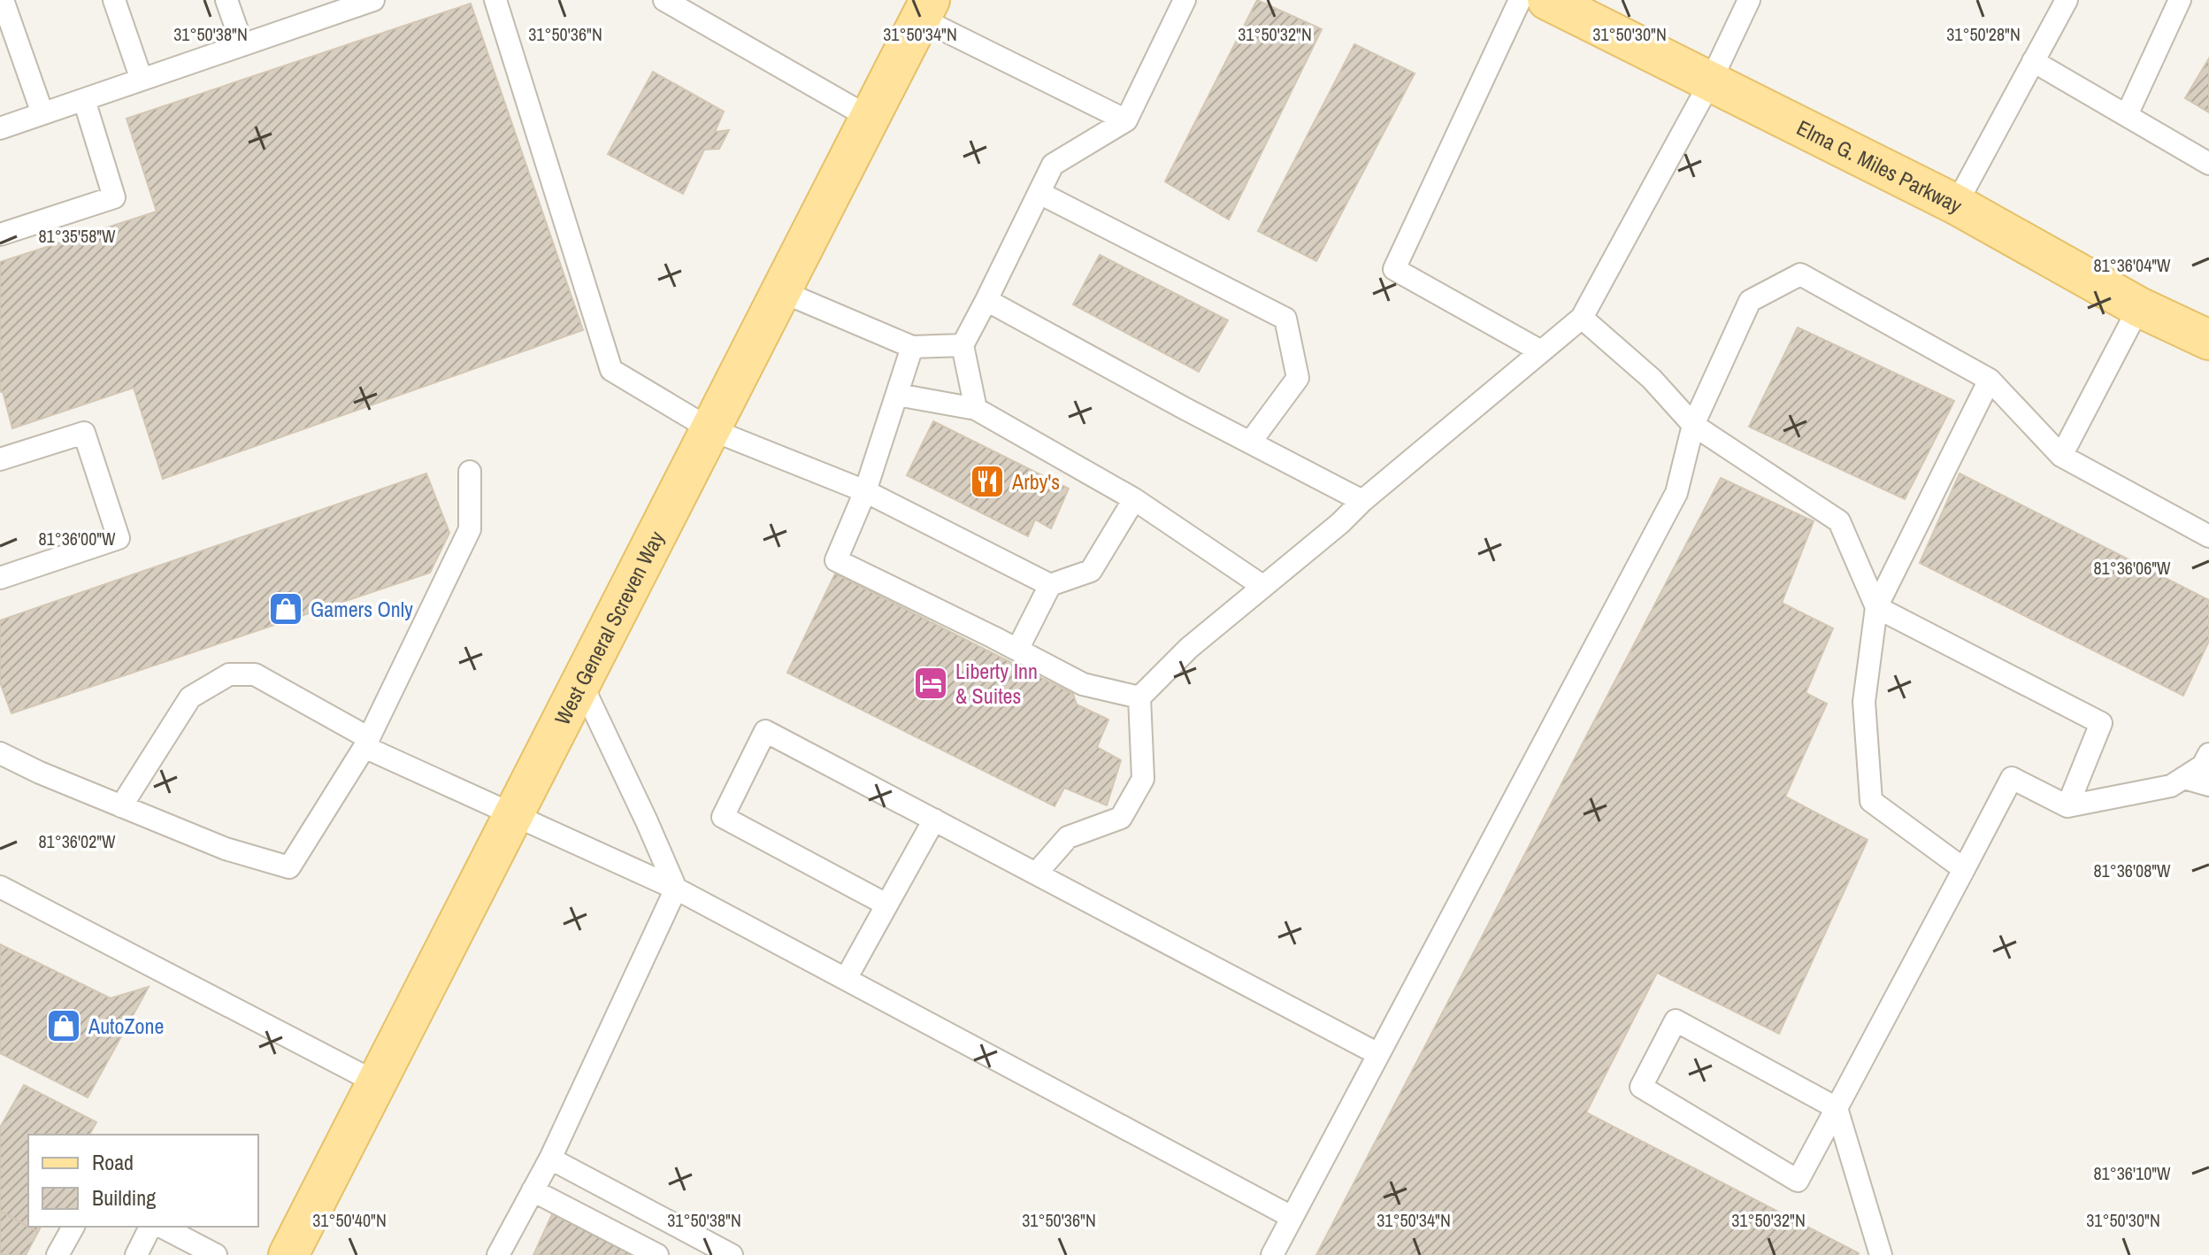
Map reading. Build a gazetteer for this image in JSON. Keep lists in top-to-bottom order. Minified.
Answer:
{"streets":{"main road":["Elma G. Miles Parkway","West General Screven Way"]},"places":{"restaurant":["Arby's"],"shop":["Gamers Only","AutoZone"],"hotel":["Liberty Inn & Suites"]},"legend":["Road","Building"],"coordinates":["31°50'38\"N","31°50'36\"N","31°50'34\"N","31°50'32\"N","31°50'30\"N","31°50'28\"N","81°35'58\"W","81°36'04\"W","81°36'00\"W","81°36'06\"W","81°36'02\"W","81°36'08\"W","81°36'10\"W","31°50'40\"N"]}
